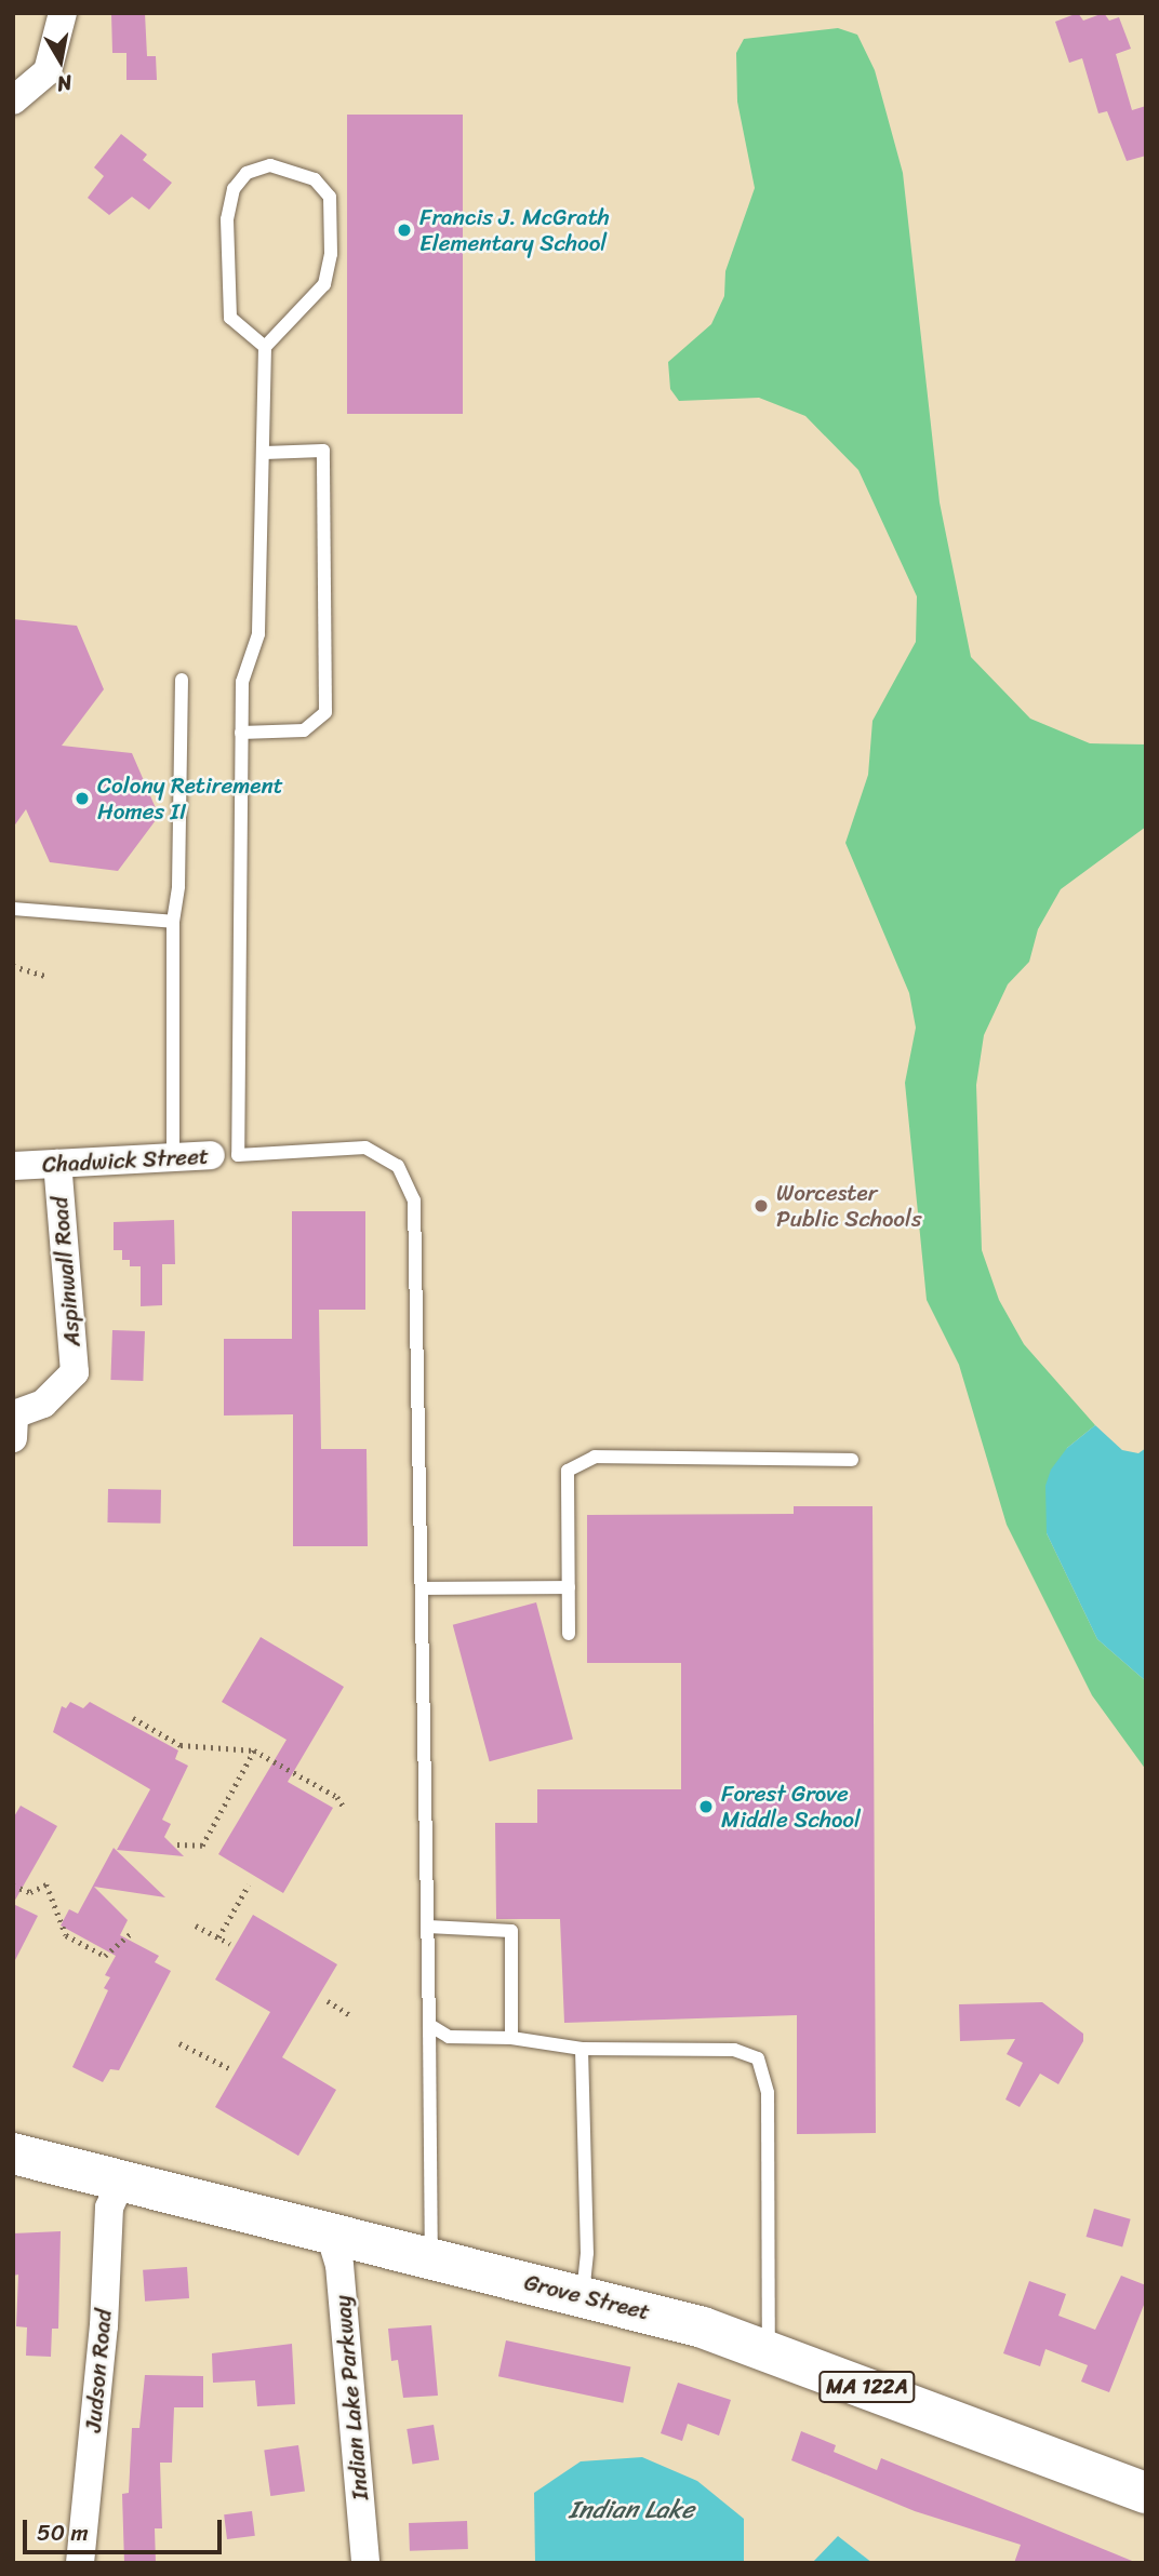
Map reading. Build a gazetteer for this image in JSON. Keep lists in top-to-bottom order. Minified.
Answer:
{"streets":{"main road":["Grove Street","MA 122A"],"street":["Chadwick Street","Aspinwall Road","Judson Road","Indian Lake Parkway"]},"crossings":[["Chadwick Street","Aspinwall Road"],["Grove Street","Judson Road"],["Grove Street","Indian Lake Parkway"]],"water":["Indian Lake"],"places":["Francis J. McGrath Elementary School","Colony Retirement Homes II","Worcester Public Schools","Forest Grove Middle School"],"scale_bar":"50 m","north":"bottom"}
